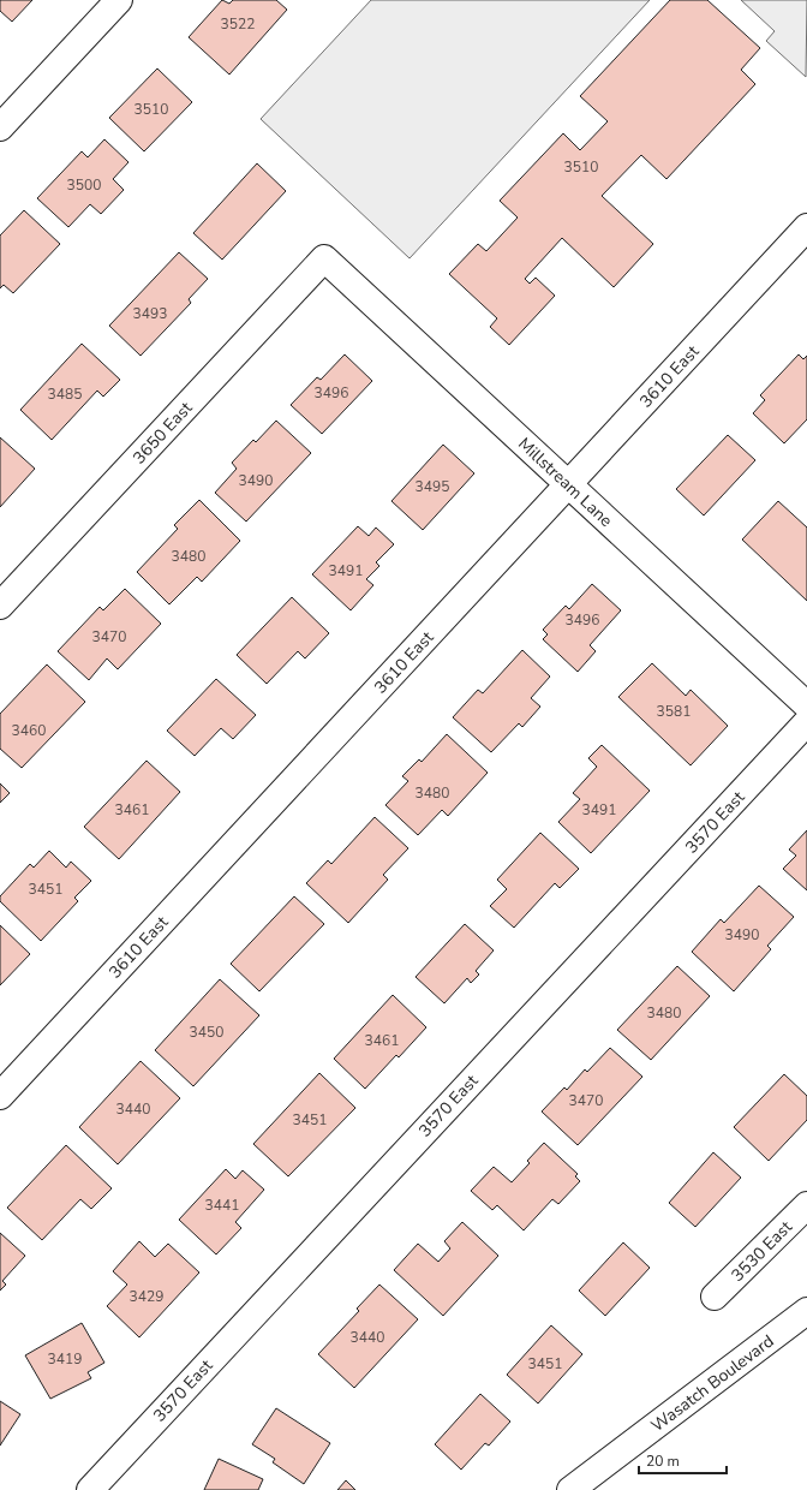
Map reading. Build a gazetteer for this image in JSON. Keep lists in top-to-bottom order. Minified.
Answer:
{"streets":{"street":["3610 East","3650 East","Millstream Lane","3570 East","3530 East","Wasatch Boulevard"]},"crossings":[["3610 East","Millstream Lane"],["3650 East","Millstream Lane"]],"house_numbers":["3522","3510","3510","3500","3493","3496","3485","3490","3495","3480","3491","3496","3470","3581","3460","3480","3461","3491","3451","3490","3480","3450","3461","3470","3440","3451","3441","3429","3440","3419","3451"],"scale_bar":"20 m"}
